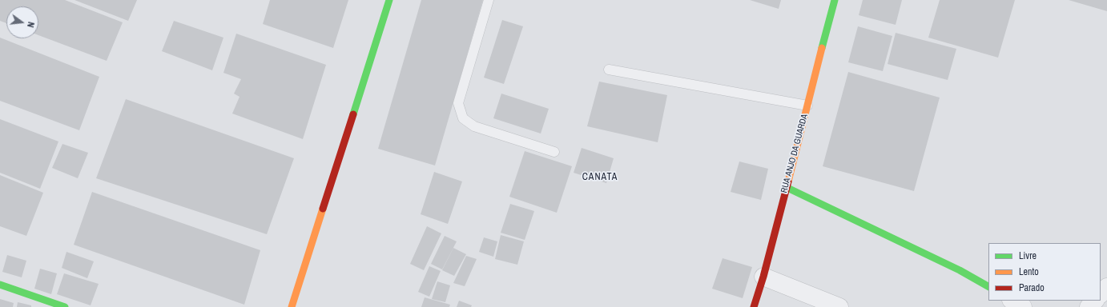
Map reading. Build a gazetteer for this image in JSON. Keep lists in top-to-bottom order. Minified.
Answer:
{"streets":{"street":["RUA ANJO DA GUARDA"]},"districts":["CANATA"],"legend":["Livre","Lento","Parado"],"north":"right"}
